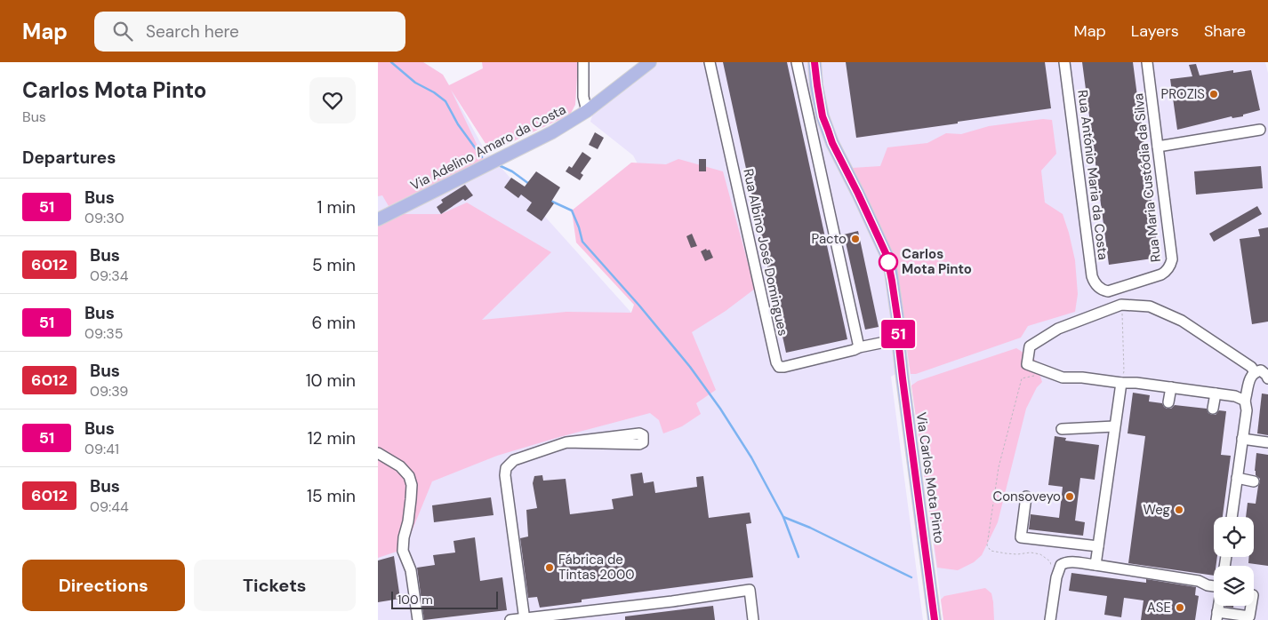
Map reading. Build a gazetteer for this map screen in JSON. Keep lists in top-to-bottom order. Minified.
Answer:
{"streets":{"main road":["Via Adelino Amaro da Costa","Via Carlos Mota Pinto"],"street":["Rua António Maria da Costa","Rua Maria Custódia da Silva","Rua Albino José Domingues"]},"crossings":[["Rua António Maria da Costa","Rua Maria Custódia da Silva"],["Rua Albino José Domingues","Via Carlos Mota Pinto"]],"places":["PROZIS","Pacto","Carlos Mota Pinto","Consoveyo","Weg","Fábrica de Tintas 2000","ASE"],"lines":["bus line 51"],"scale_bar":"100 m","page":{"header":"Map","search":"Search here","nav":["Map","Layers","Share"],"heading":[["Carlos Mota Pinto","Bus"],"Departures"],"on_map":"51","list":[{"mark":"51","name":"Bus","note":"09:30","value":"1 min"},{"mark":"6012","name":"Bus","note":"09:34","value":"5 min"},{"mark":"51","name":"Bus","note":"09:35","value":"6 min"},{"mark":"6012","name":"Bus","note":"09:39","value":"10 min"},{"mark":"51","name":"Bus","note":"09:41","value":"12 min"},{"mark":"6012","name":"Bus","note":"09:44","value":"15 min"}],"buttons":["Directions","Tickets"],"scale":"100 m"}}
